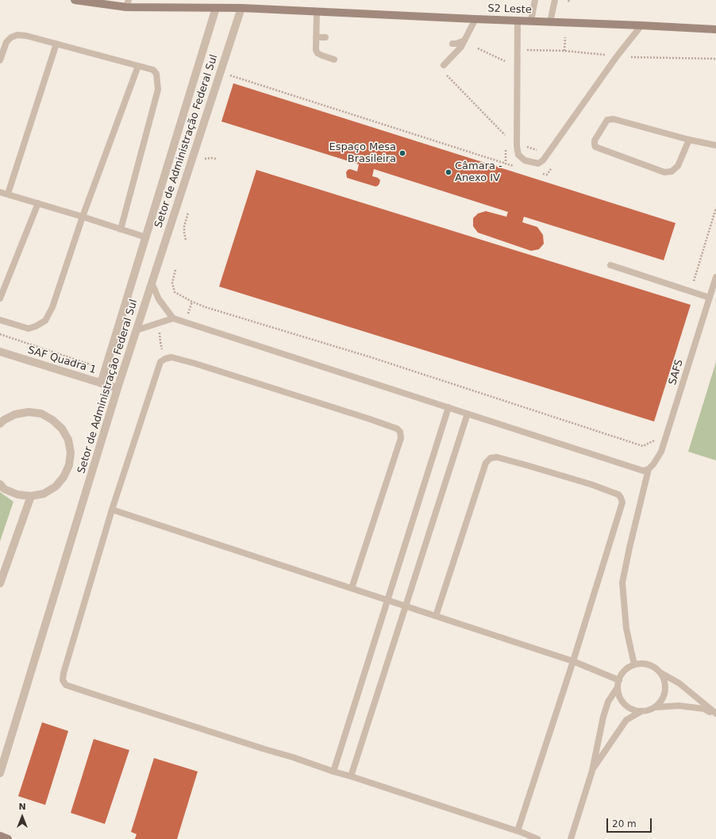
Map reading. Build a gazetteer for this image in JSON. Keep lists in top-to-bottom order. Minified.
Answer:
{"streets":{"main road":["S2 Leste"],"street":["Setor de Administração Federal Sul","SAF Quadra 1"],"lane":["SAFS"]},"crossings":[["S2 Leste","Setor de Administração Federal Sul"],["Setor de Administração Federal Sul","SAF Quadra 1"]],"places":["Espaço Mesa Brasileira","Câmara - Anexo IV"],"scale_bar":"20 m","north":"top"}
